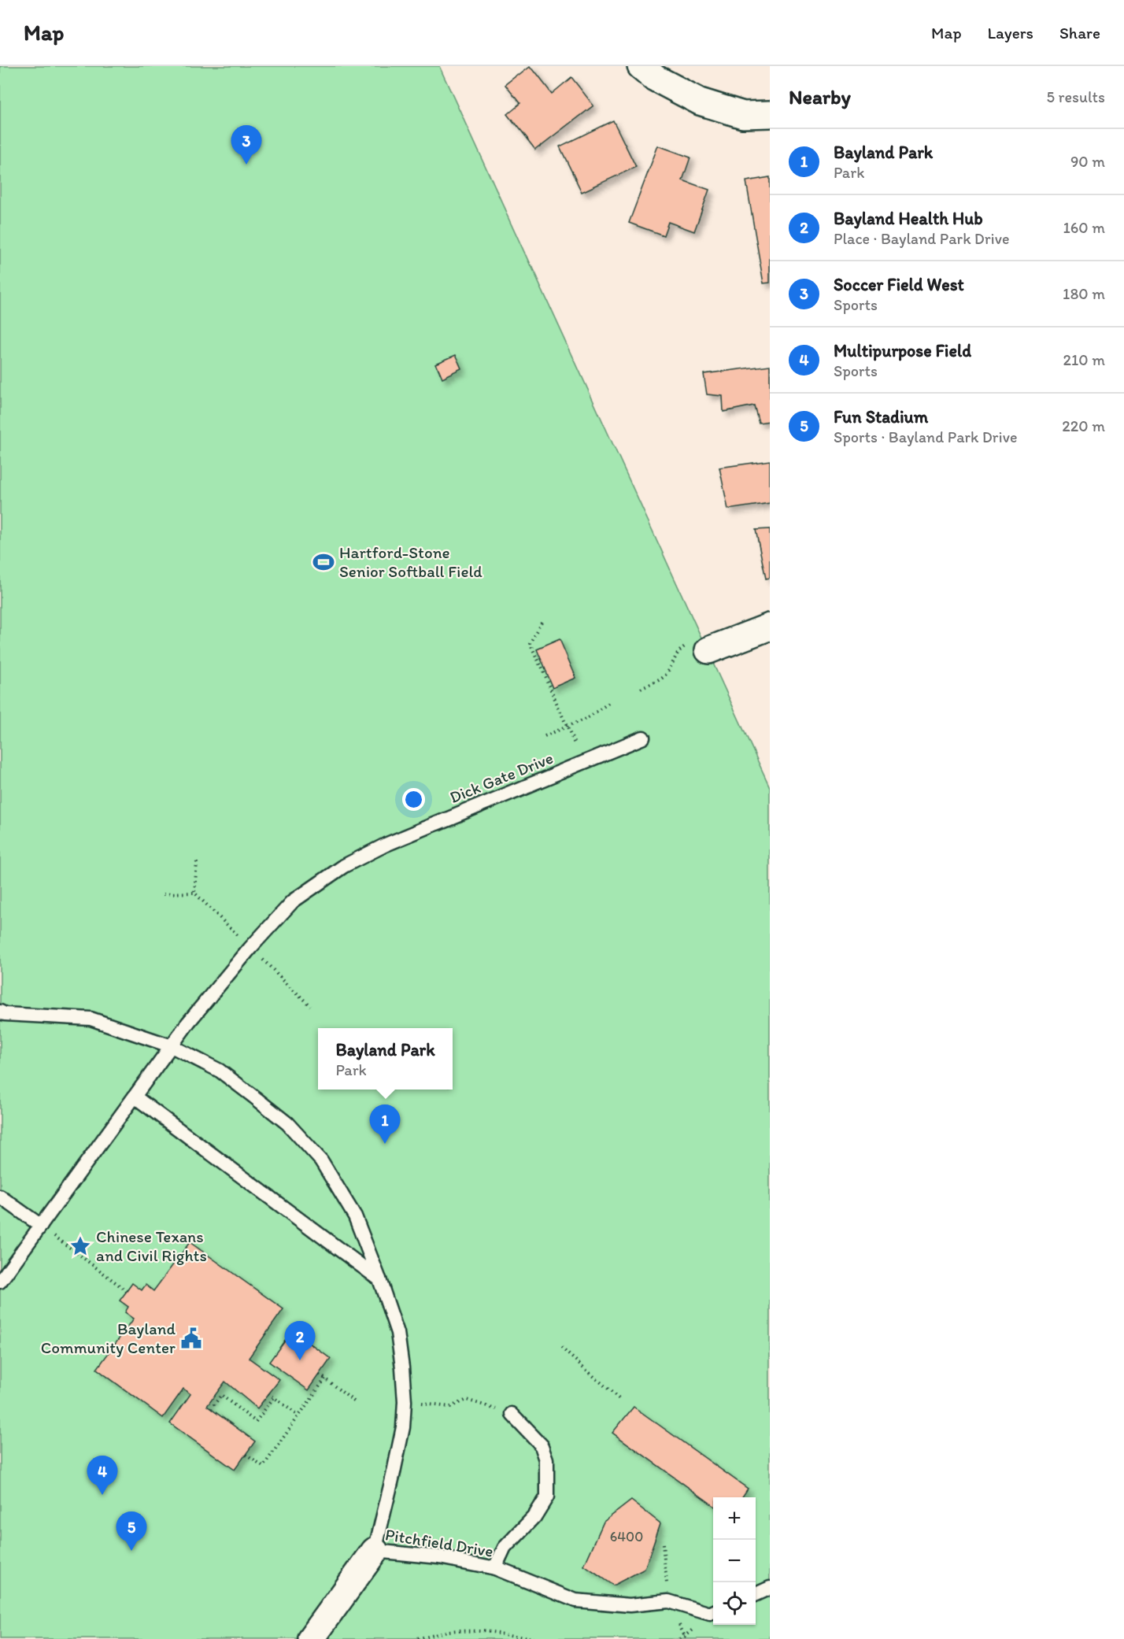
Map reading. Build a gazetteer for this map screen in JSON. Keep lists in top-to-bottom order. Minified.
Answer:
{"streets":{"lane":["Dick Gate Drive","Pitchfield Drive"]},"places":{"sports":["Hartford-Stone Senior Softball Field"],"place":["Chinese Texans and Civil Rights"],"public building":["Bayland Community Center"]},"house_numbers":["6400"],"page":{"header":"Map","nav":["Map","Layers","Share"],"heading":["Nearby","5 results"],"pins":["3","1","2","4","5"],"list":[{"mark":"1","name":"Bayland Park","note":"Park","value":"90 m"},{"mark":"2","name":"Bayland Health Hub","note":"Place · Bayland Park Drive","value":"160 m"},{"mark":"3","name":"Soccer Field West","note":"Sports","value":"180 m"},{"mark":"4","name":"Multipurpose Field","note":"Sports","value":"210 m"},{"mark":"5","name":"Fun Stadium","note":"Sports · Bayland Park Drive","value":"220 m"}],"popup":["Bayland Park","Park"],"map_buttons":["+","−"]}}
